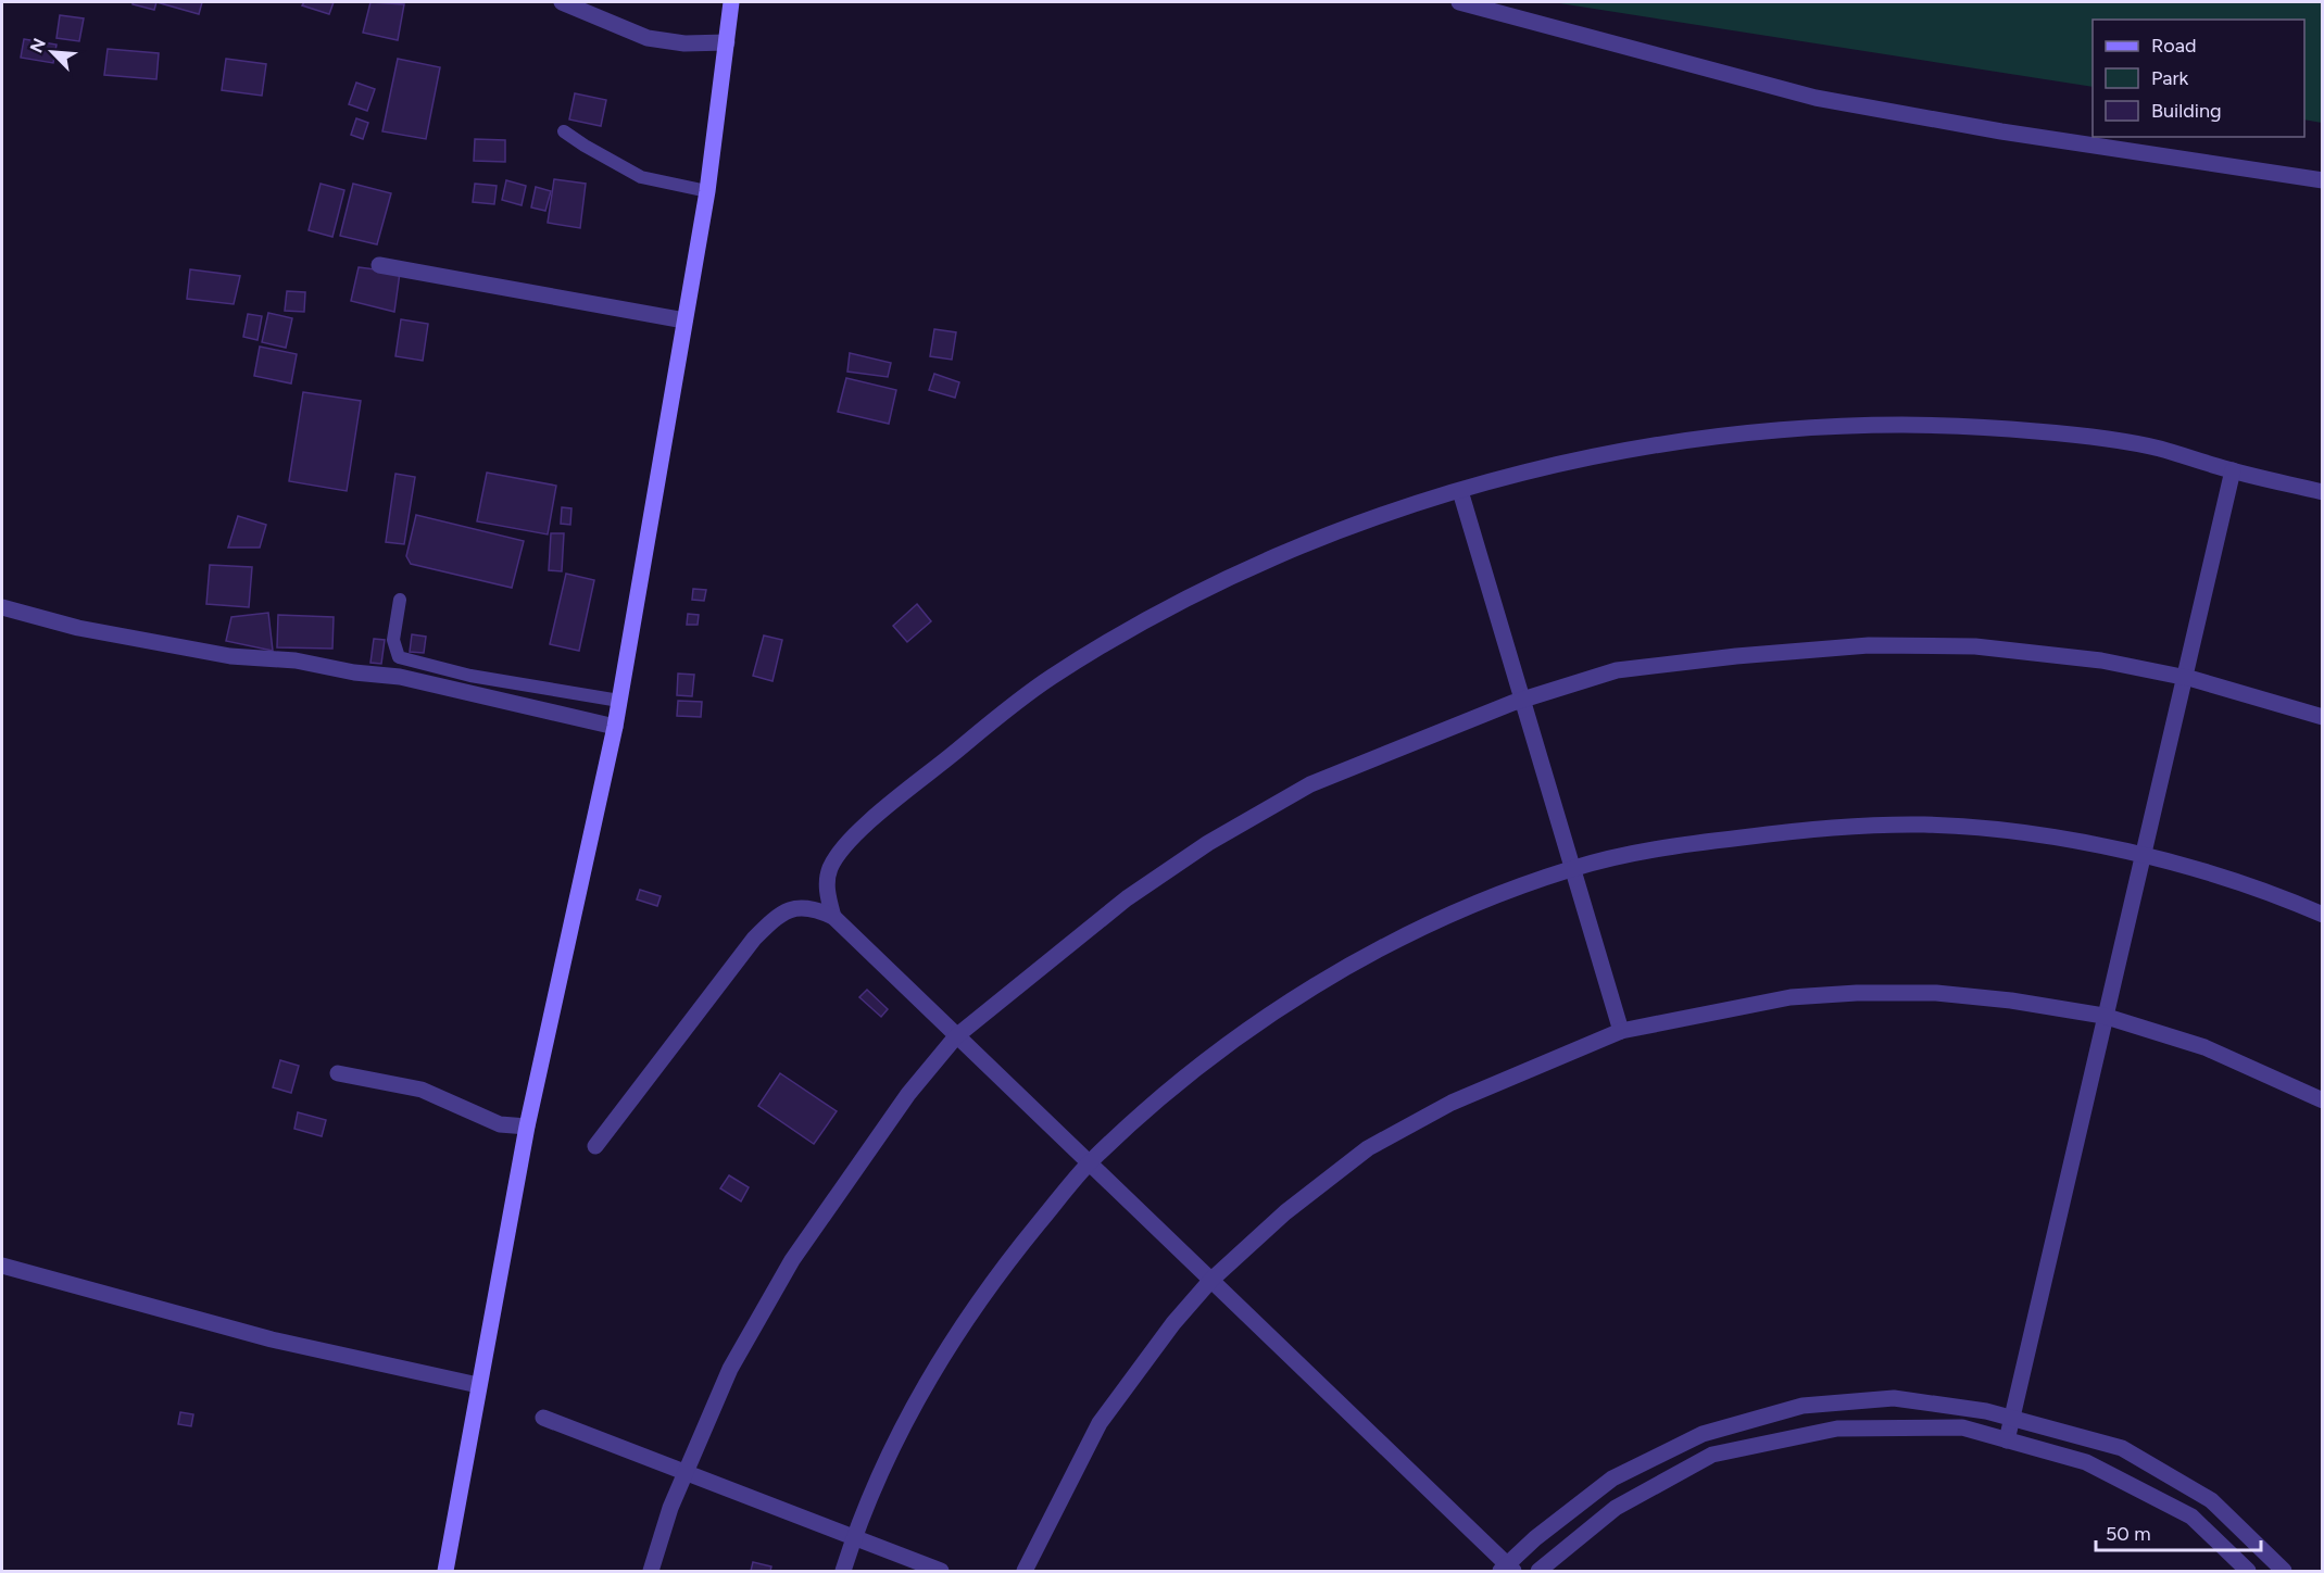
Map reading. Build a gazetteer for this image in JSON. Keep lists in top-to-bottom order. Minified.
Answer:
{"legend":["Road","Park","Building"],"scale_bar":"50 m","north":"top left"}
